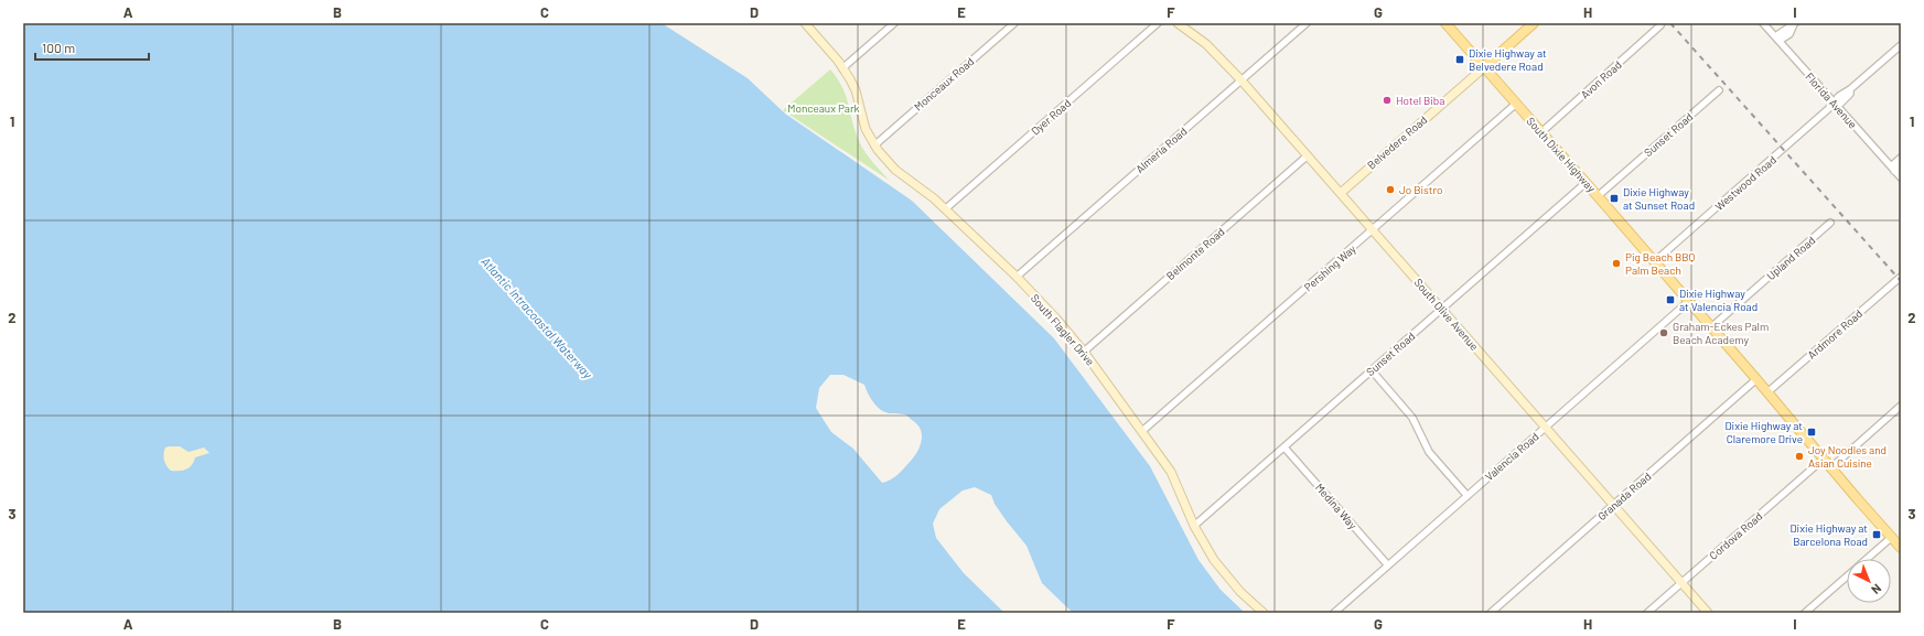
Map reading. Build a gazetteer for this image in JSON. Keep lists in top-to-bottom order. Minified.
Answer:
{"streets":{"main road":["Belvedere Road","South Dixie Highway"],"street":["Avon Road","Monceaux Road","Florida Avenue","Dyer Road","Sunset Road","Almeria Road","Westwood Road","Belmonte Road","Upland Road","Pershing Way","South Olive Avenue","South Flagler Drive","Ardmore Road","Valencia Road","Granada Road","Medina Way","Cordova Road"]},"crossings":[["Avon Road","South Dixie Highway"],["Monceaux Road","South Flagler Drive"],["Florida Avenue","Westwood Road"],["Dyer Road","South Flagler Drive"],["Sunset Road","South Dixie Highway"],["Sunset Road","South Olive Avenue"],["Sunset Road","South Flagler Drive"],["Sunset Road","Medina Way"],["Belvedere Road","South Dixie Highway"],["Belvedere Road","South Olive Avenue"],["Almeria Road","South Olive Avenue"],["Almeria Road","South Flagler Drive"],["South Dixie Highway","Westwood Road"],["South Dixie Highway","Upland Road"],["South Dixie Highway","Pershing Way"],["South Dixie Highway","Ardmore Road"],["South Dixie Highway","Valencia Road"],["South Dixie Highway","Granada Road"],["South Dixie Highway","Cordova Road"],["Belmonte Road","South Olive Avenue"],["Belmonte Road","South Flagler Drive"],["Pershing Way","South Olive Avenue"],["Pershing Way","South Flagler Drive"],["South Olive Avenue","Valencia Road"],["South Olive Avenue","Granada Road"],["South Olive Avenue","Cordova Road"],["Valencia Road","Medina Way"]],"water":["Atlantic Intracoastal Waterway"],"parks":["Monceaux Park"],"places":{"transit":["Dixie Highway at Belvedere Road","Dixie Highway at Sunset Road","Dixie Highway at Valencia Road","Dixie Highway at Claremore Drive","Dixie Highway at Barcelona Road"],"other":["Hotel Biba","Jo Bistro","Pig Beach BBQ Palm Beach","Graham-Eckes Palm Beach Academy","Joy Noodles and Asian Cuisine"]},"scale_bar":"100 m","north":"bottom right","grid":{"columns":["A","B","C","D","E","F","G","H","I"],"rows":["1","2","3"]}}
